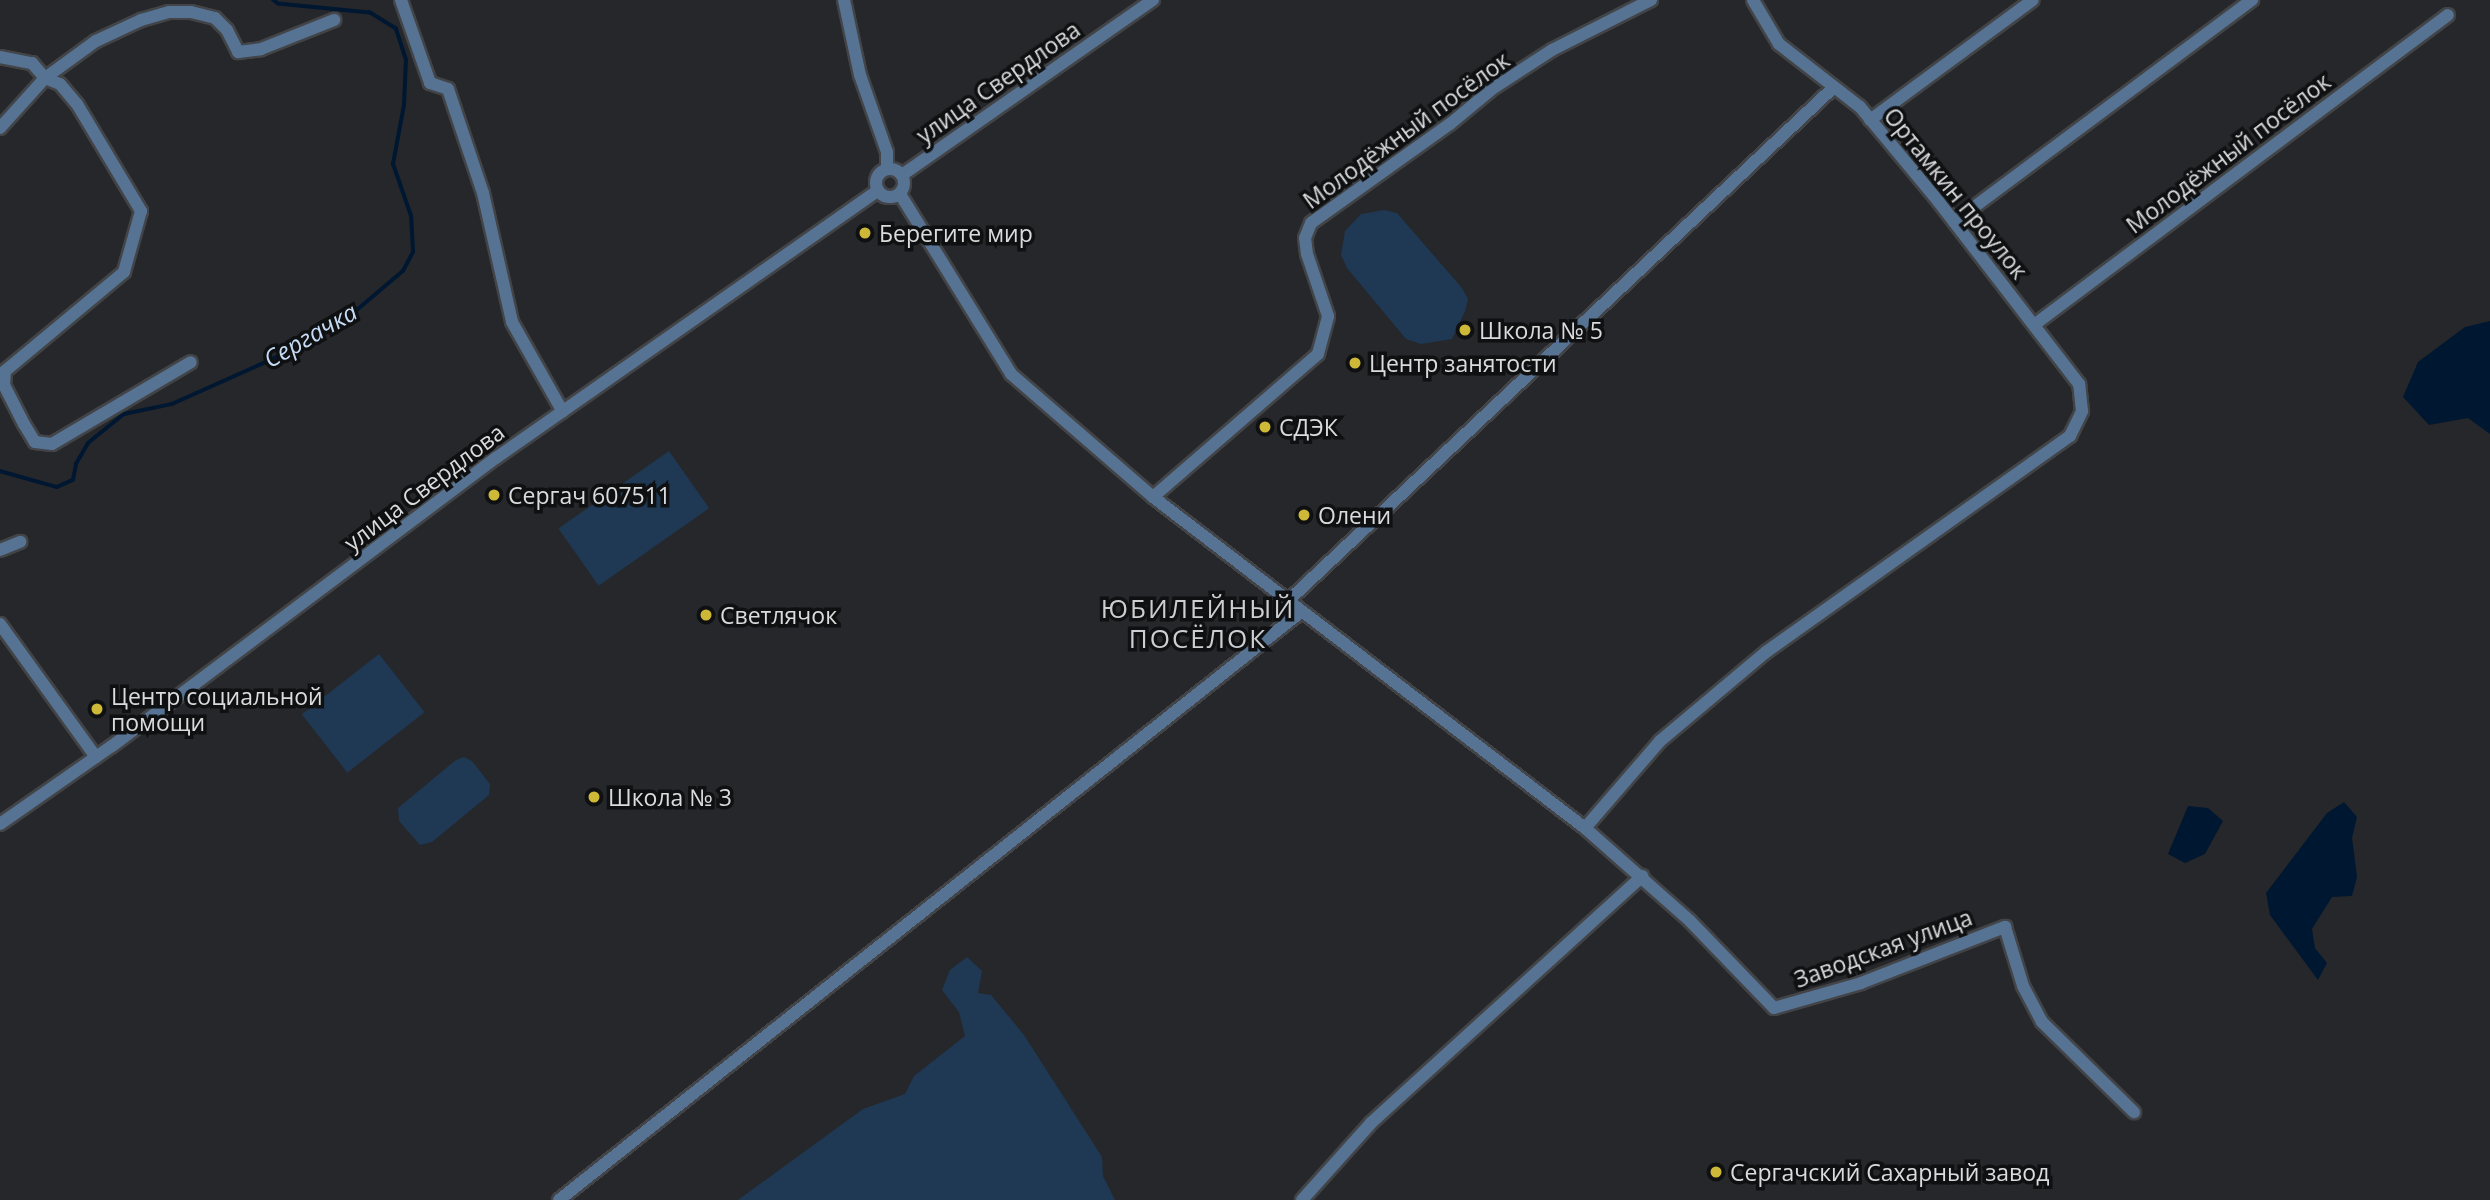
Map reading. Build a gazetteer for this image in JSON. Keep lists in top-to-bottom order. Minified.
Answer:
{"streets":{"street":["улица Свердлова","Молодёжный посёлок","Ортамкин проулок","Заводская улица"]},"crossings":[["Молодёжный посёлок","Ортамкин проулок"]],"districts":["ЮБИЛЕЙНЫЙ ПОСЁЛОК"],"water":["Сергачка"],"places":["Берегите мир","Школа № 5","Центр занятости","СДЭК","Сергач 607511","Олени","Светлячок","Центр социальной помощи","Школа № 3","Сергачский Сахарный завод"]}
